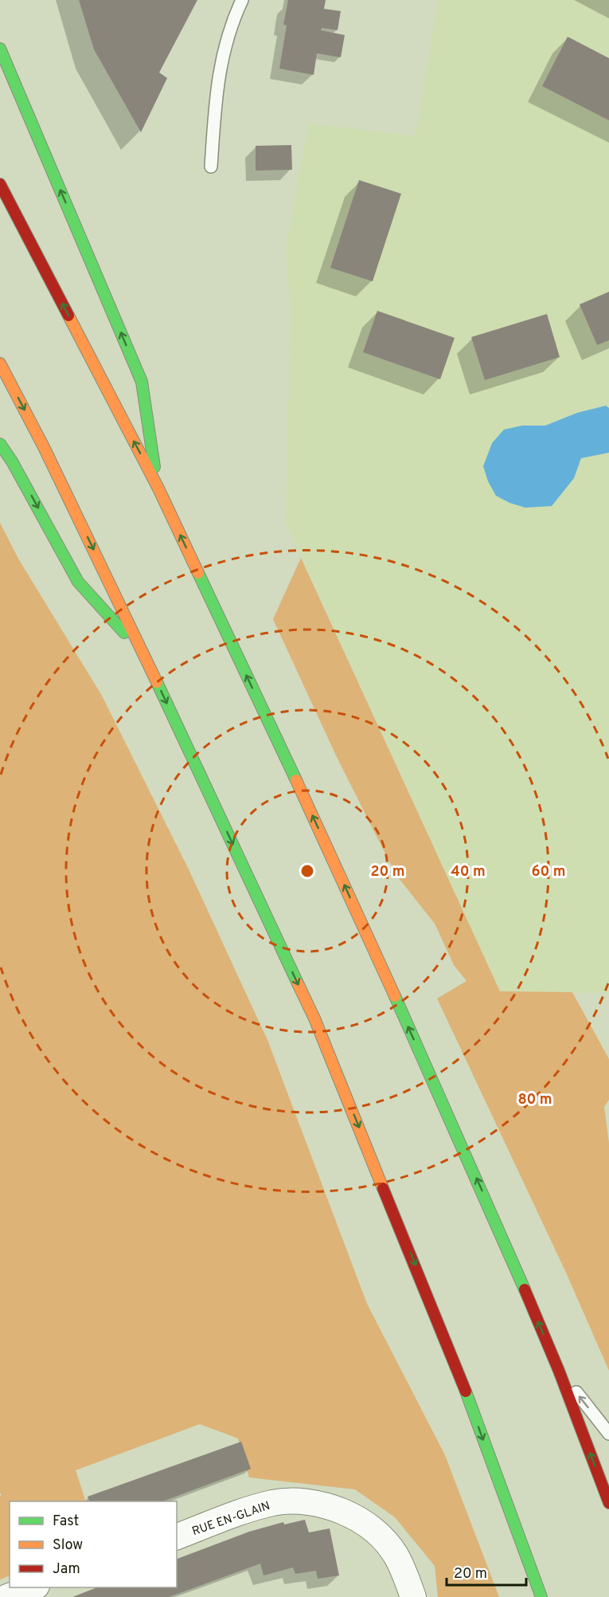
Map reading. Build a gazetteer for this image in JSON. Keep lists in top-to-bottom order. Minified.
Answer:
{"streets":{"street":["RUE EN-GLAIN"]},"legend":["Fast","Slow","Jam"],"scale_bar":"20 m","rings":["20 m","40 m","60 m","80 m"]}
